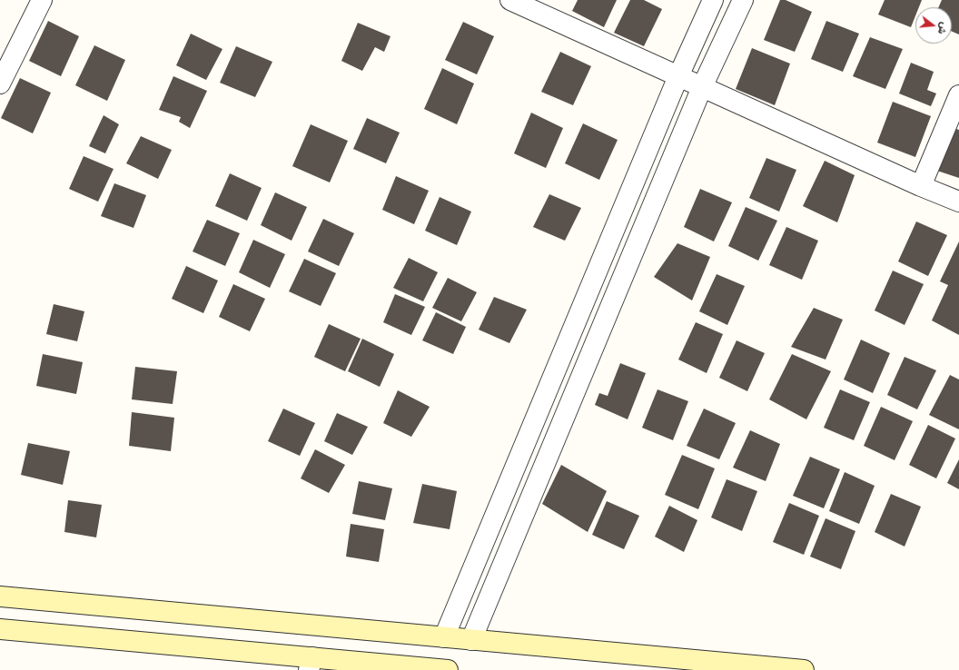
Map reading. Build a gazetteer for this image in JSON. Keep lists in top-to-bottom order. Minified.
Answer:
{"north":"right"}
